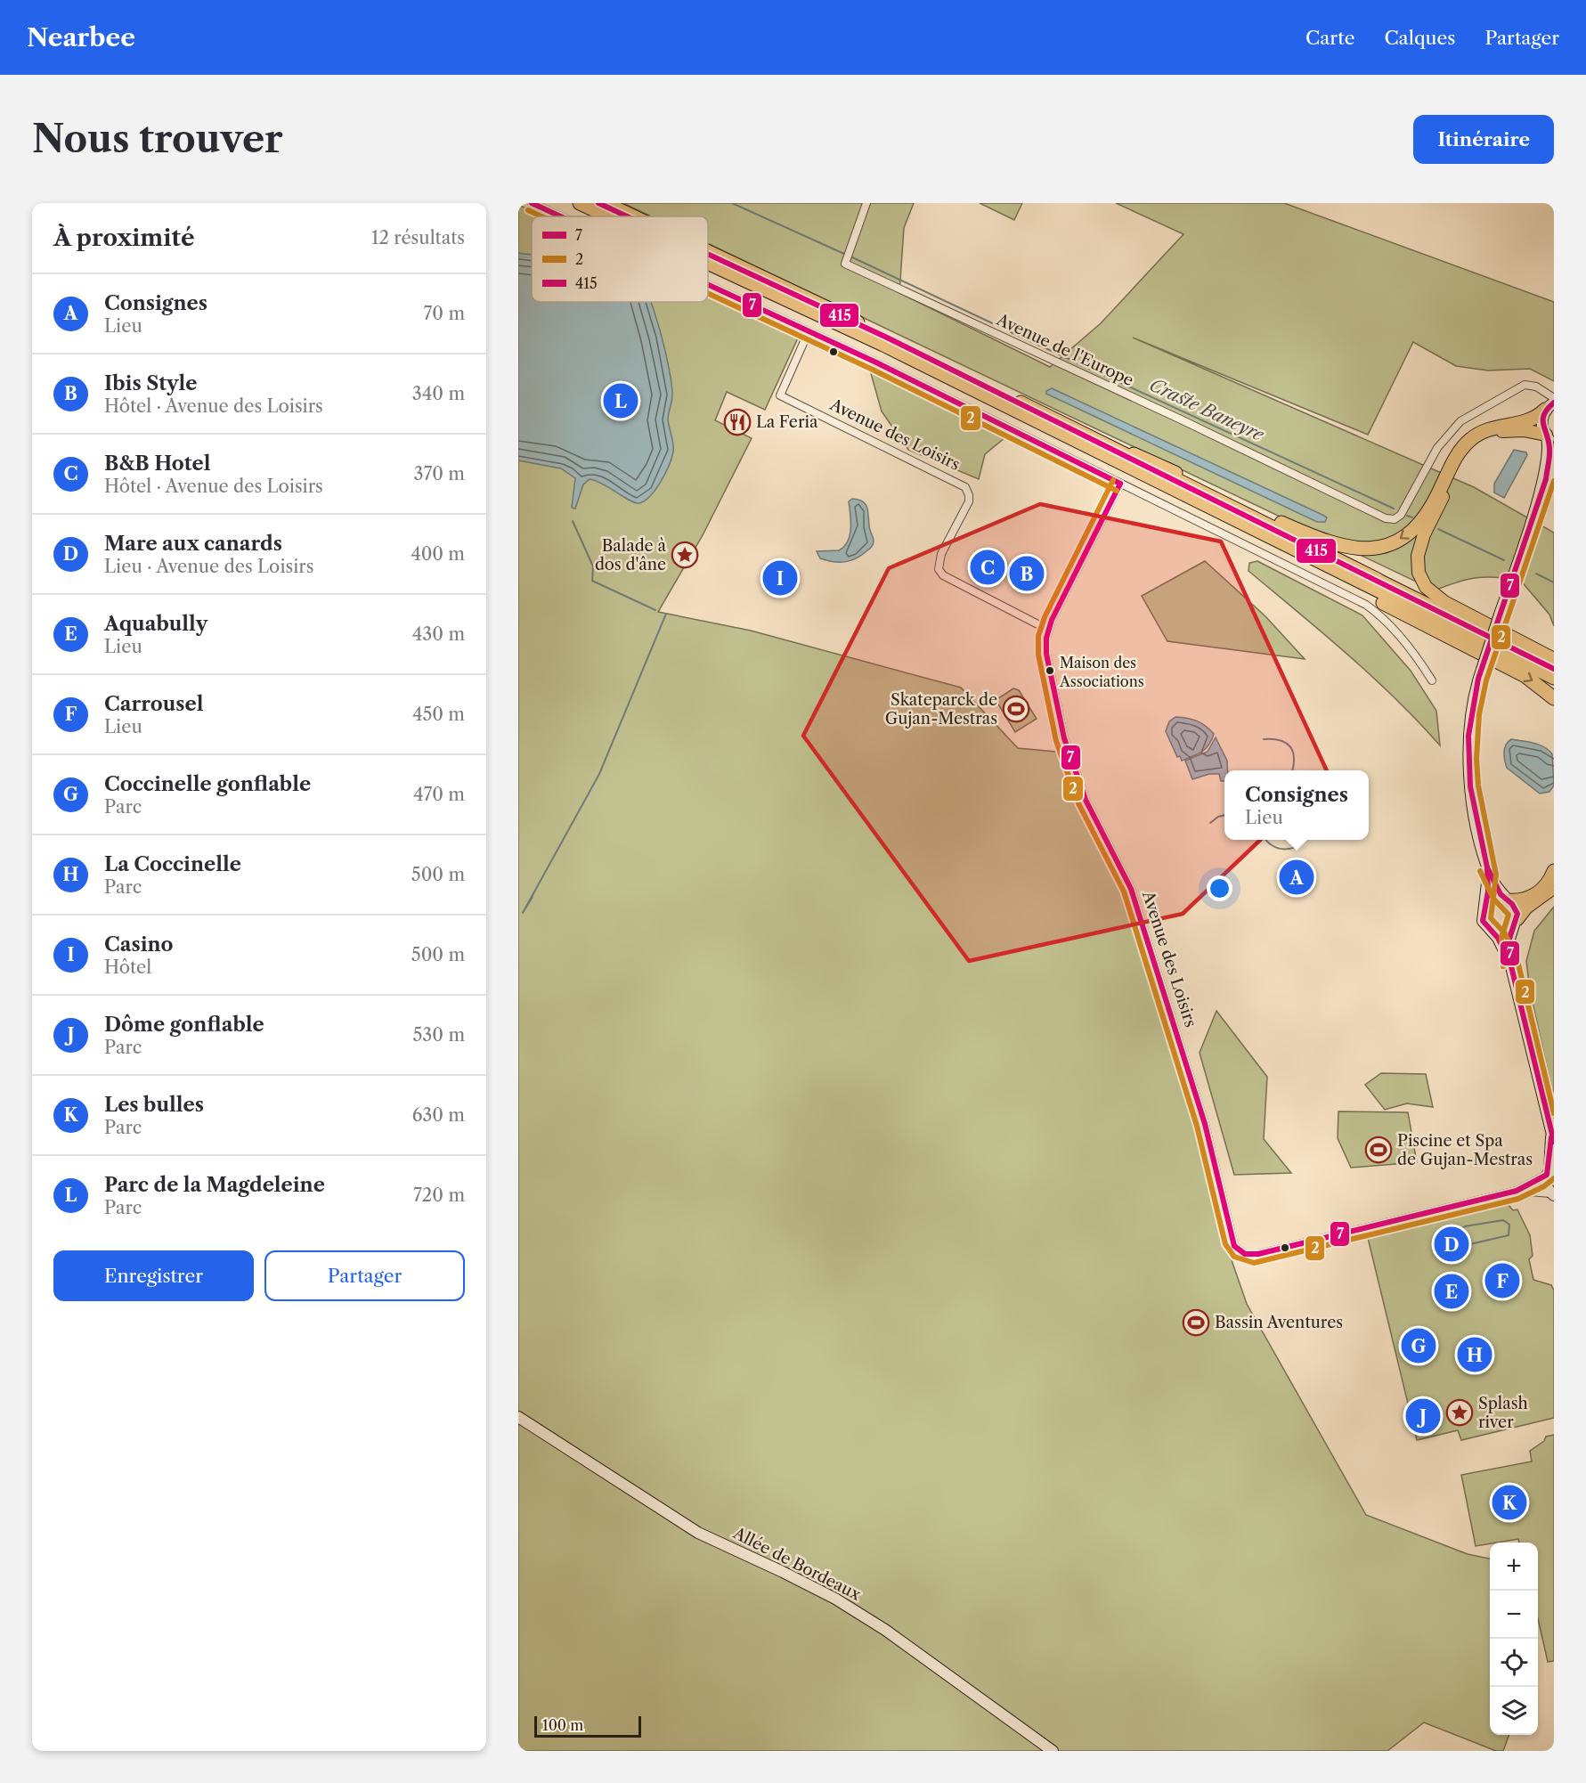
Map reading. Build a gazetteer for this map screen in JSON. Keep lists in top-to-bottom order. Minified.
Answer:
{"streets":{"main road":["Allée de Bordeaux"],"street":["Avenue de l'Europe","Avenue des Loisirs"]},"water":["Craste Baneyre"],"places":{"restaurant":["La Feria"],"place":["Balade à dos d'âne","Splash river"],"other":["Maison des Associations"],"sports":["Skateparck de Gujan-Mestras","Piscine et Spa de Gujan-Mestras","Bassin Aventures"]},"lines":["transit line 7","transit line 415","transit line 2"],"legend":["7","2","415"],"scale_bar":"100 m","page":{"header":"Nearbee","nav":["Carte","Calques","Partager"],"buttons":["Itinéraire",["Enregistrer","Partager"]],"title":"Nous trouver","heading":["À proximité","12 résultats"],"list":[{"mark":"A","name":"Consignes","note":"Lieu","value":"70 m"},{"mark":"B","name":"Ibis Style","note":"Hôtel · Avenue des Loisirs","value":"340 m"},{"mark":"C","name":"B&B Hotel","note":"Hôtel · Avenue des Loisirs","value":"370 m"},{"mark":"D","name":"Mare aux canards","note":"Lieu · Avenue des Loisirs","value":"400 m"},{"mark":"E","name":"Aquabully","note":"Lieu","value":"430 m"},{"mark":"F","name":"Carrousel","note":"Lieu","value":"450 m"},{"mark":"G","name":"Coccinelle gonflable","note":"Parc","value":"470 m"},{"mark":"H","name":"La Coccinelle","note":"Parc","value":"500 m"},{"mark":"I","name":"Casino","note":"Hôtel","value":"500 m"},{"mark":"J","name":"Dôme gonflable","note":"Parc","value":"530 m"},{"mark":"K","name":"Les bulles","note":"Parc","value":"630 m"},{"mark":"L","name":"Parc de la Magdeleine","note":"Parc","value":"720 m"}],"pins":["L","C","B","I","A","D","F","E","G","H","J","K"],"popup":["Consignes","Lieu"],"map_buttons":["+","−"],"scale":"100 m"}}
